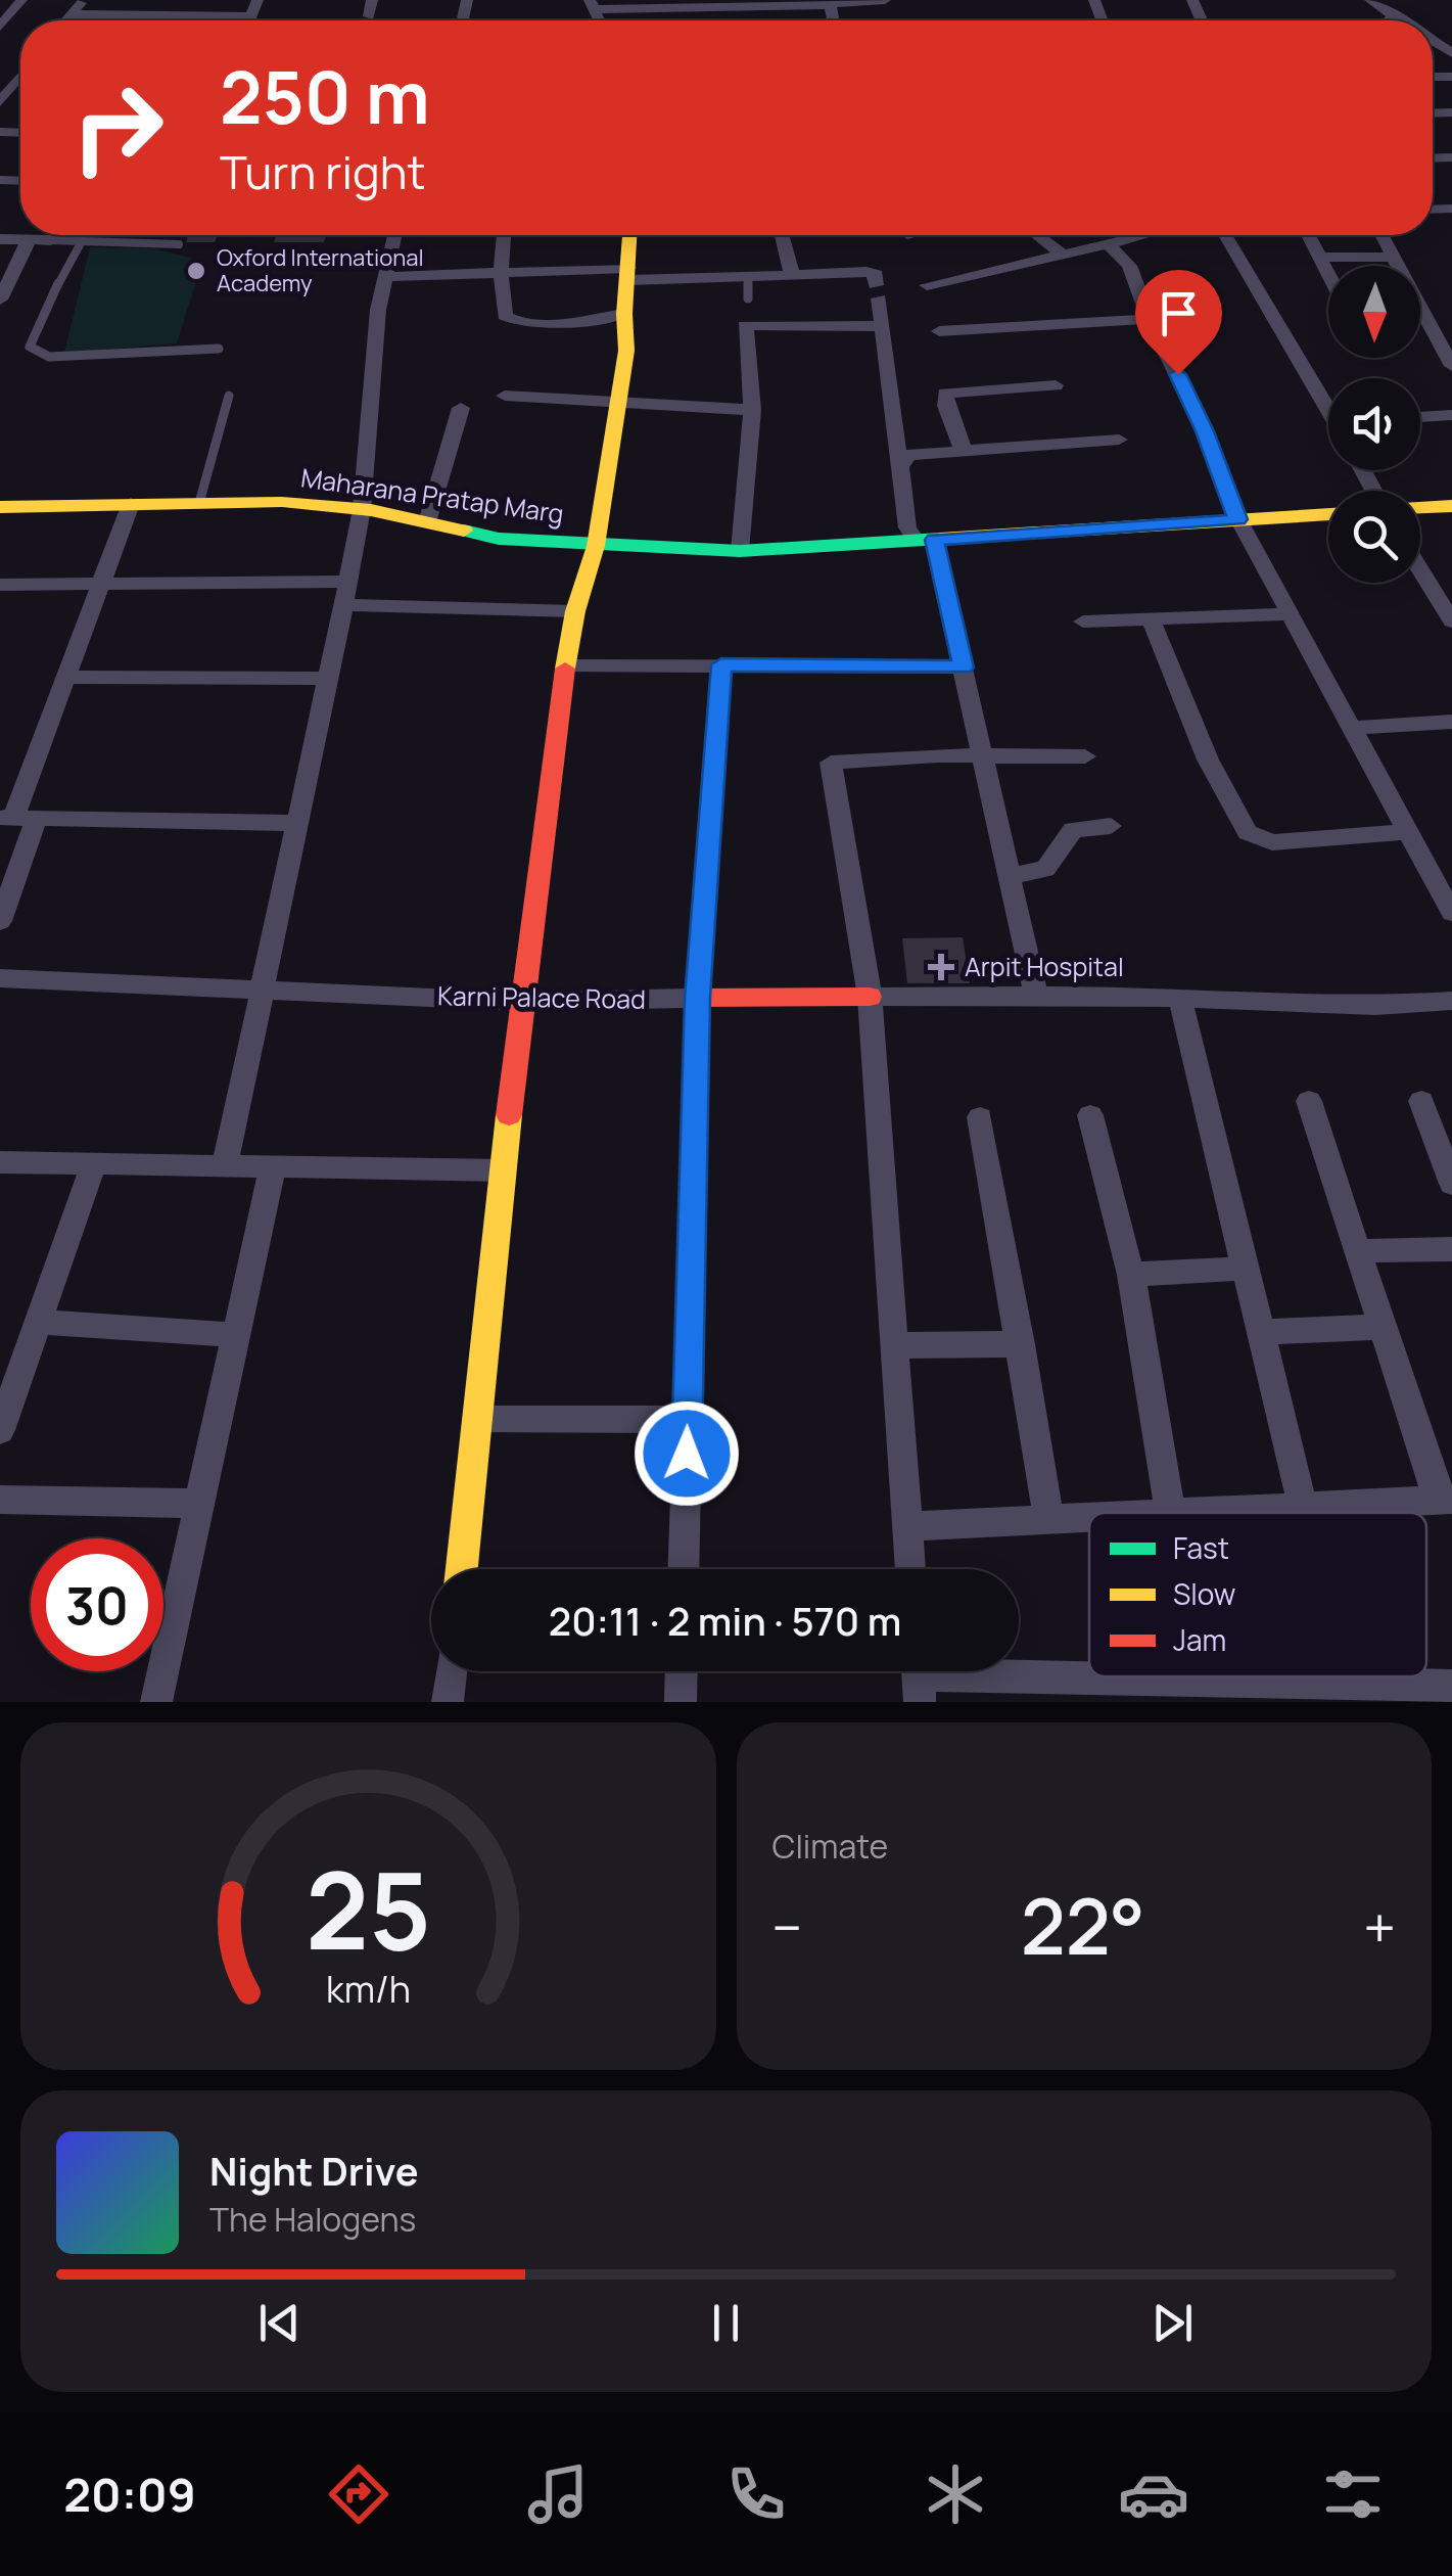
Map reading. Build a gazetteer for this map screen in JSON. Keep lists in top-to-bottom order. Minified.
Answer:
{"streets":{"street":["Maharana Pratap Marg","Karni Palace Road"]},"places":{"other":["Oxford International Academy"],"health":["Arpit Hospital"]},"legend":["Fast","Slow","Jam"],"north":"bottom","page":{"turn":["250 m","Turn right"],"limit":"30","trip":"20:11 · 2 min · 570 m","tile":"Climate","heat":["−","22°","+"],"song":["Night Drive","The Halogens"],"tabs":"20:09","gauge":["25","km/h"]}}
